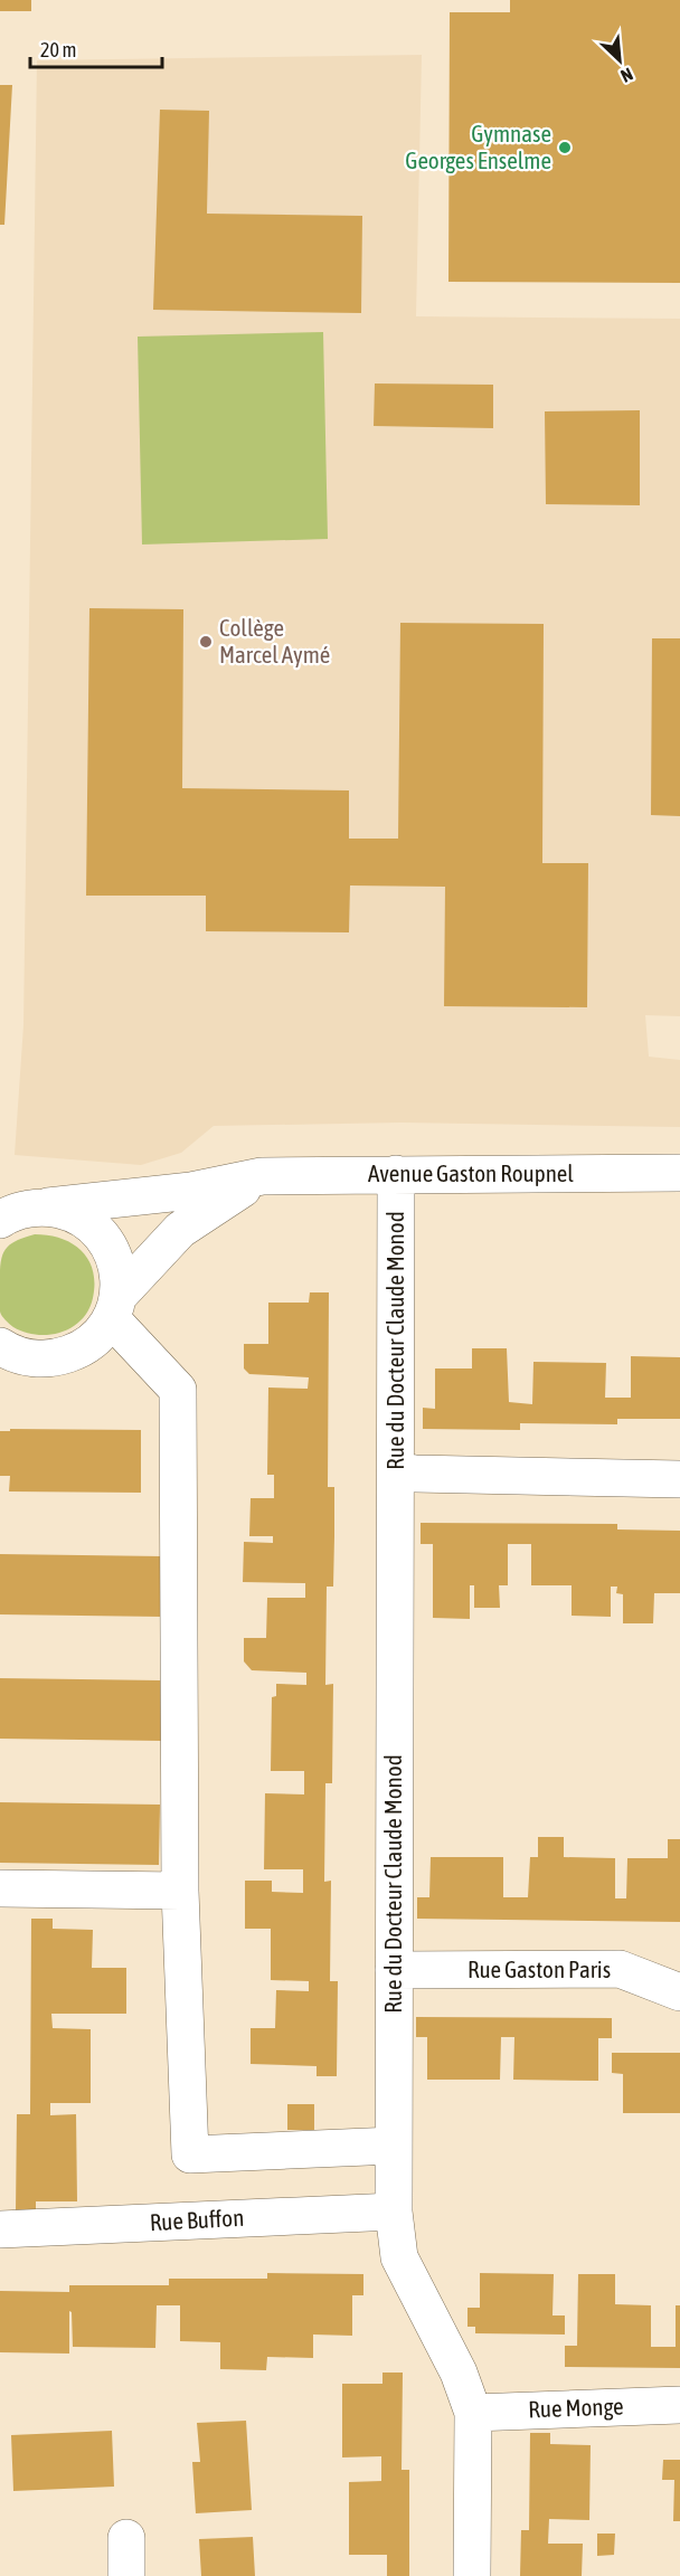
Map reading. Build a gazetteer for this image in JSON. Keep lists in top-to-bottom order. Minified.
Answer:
{"streets":{"street":["Avenue Gaston Roupnel","Rue du Docteur Claude Monod","Rue Gaston Paris","Rue Buffon","Rue Monge"]},"crossings":[["Avenue Gaston Roupnel","Rue du Docteur Claude Monod"],["Rue du Docteur Claude Monod","Rue Gaston Paris"],["Rue du Docteur Claude Monod","Rue Buffon"],["Rue du Docteur Claude Monod","Rue Monge"]],"places":["Gymnase Georges Enselme","Collège Marcel Aymé"],"scale_bar":"20 m","north":"bottom right"}
